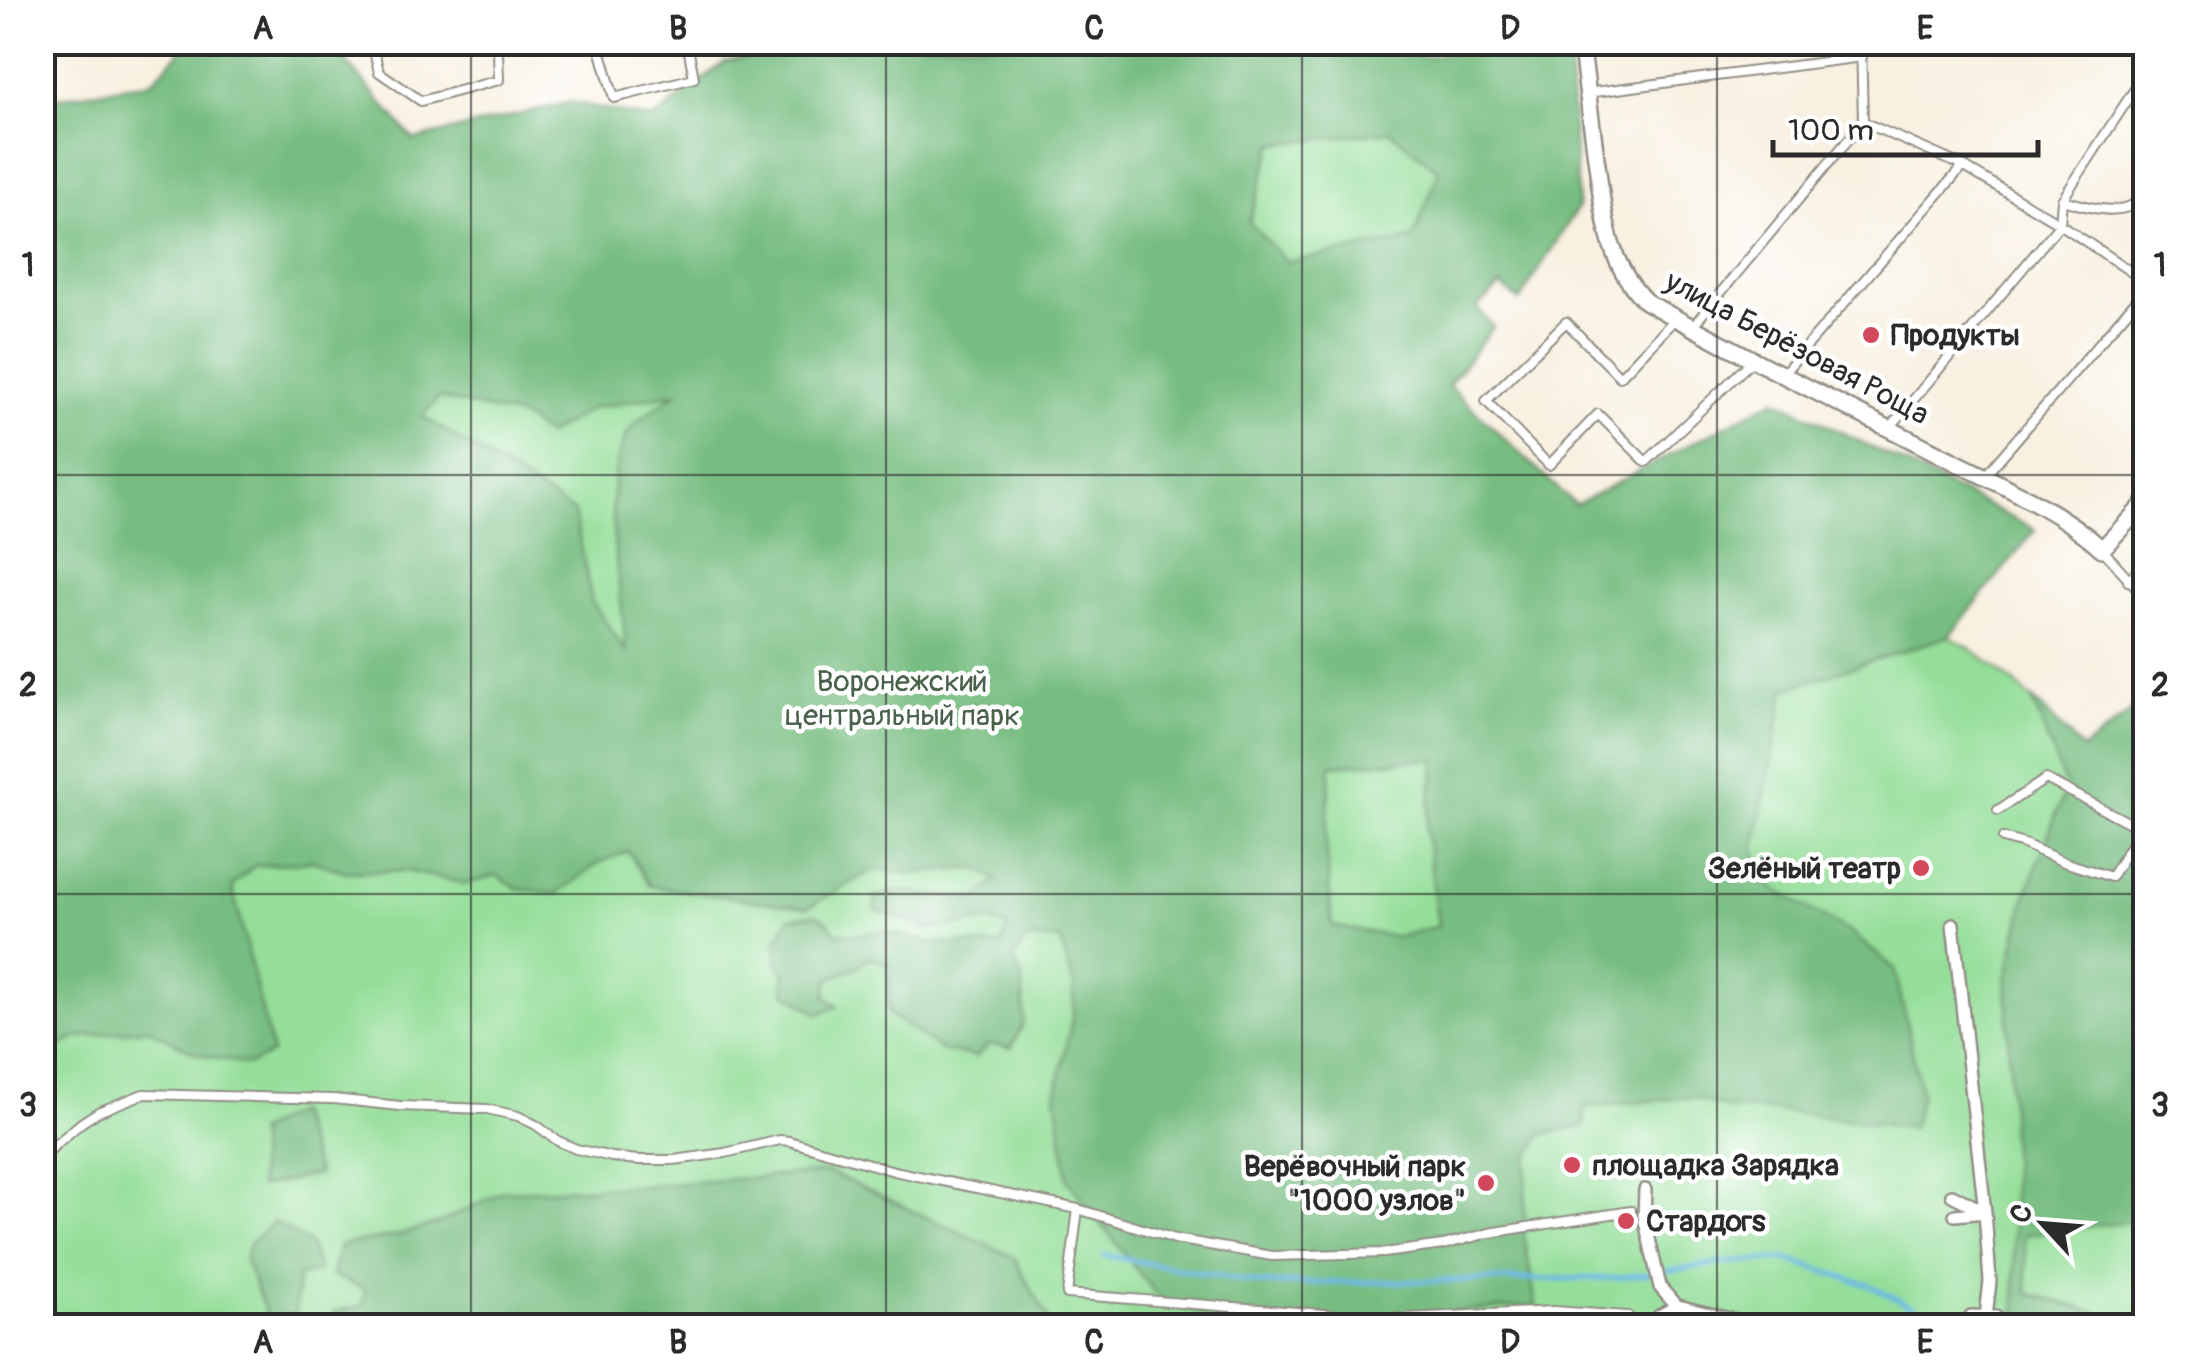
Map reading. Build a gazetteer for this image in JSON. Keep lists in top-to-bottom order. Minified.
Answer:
{"streets":{"street":["улица Берёзовая Роща"]},"parks":["Воронежский центральный парк"],"places":["Продукты","Зелёный театр","площадка Зарядка","Верёвочный парк \"1000 узлов\"","Стардогs"],"scale_bar":"100 m","north":"top left","grid":{"columns":["A","B","C","D","E"],"rows":["1","2","3"]}}
